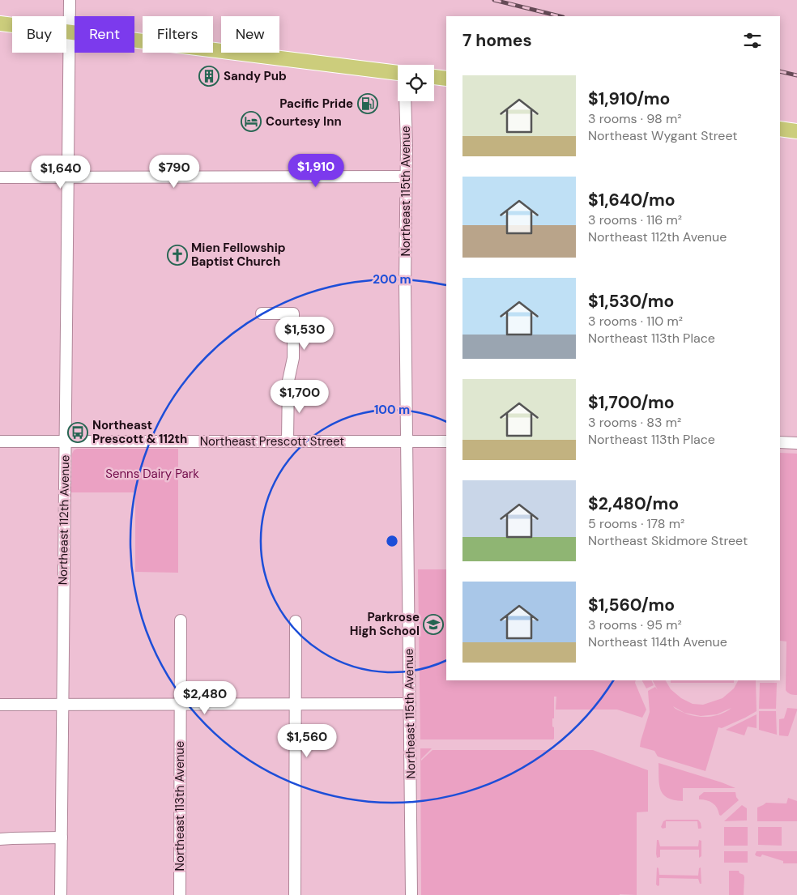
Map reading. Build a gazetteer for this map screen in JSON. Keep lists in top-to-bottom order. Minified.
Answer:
{"streets":{"street":["Northeast 115th Avenue","Northeast Prescott Street","Northeast 112th Avenue","Northeast 113th Avenue"]},"crossings":[["Northeast 115th Avenue","Northeast Prescott Street"],["Northeast Prescott Street","Northeast 112th Avenue"]],"parks":["Senns Dairy Park"],"places":{"building":["Sandy Pub"],"fuel station":["Pacific Pride"],"hotel":["Courtesy Inn"],"church":["Mien Fellowship Baptist Church"],"bus stop":["Northeast Prescott & 112th"],"school or university":["Parkrose High School"]},"page":{"chip":["Buy","Rent","Filters","New"],"heading":"7 homes","list":[{"name":"$1,910/mo","note":"3 rooms · 98 m² · Northeast Wygant Street"},{"name":"$1,640/mo","note":"3 rooms · 116 m² · Northeast 112th Avenue"},{"name":"$1,530/mo","note":"3 rooms · 110 m² · Northeast 113th Place"},{"name":"$1,700/mo","note":"3 rooms · 83 m² · Northeast 113th Place"},{"name":"$2,480/mo","note":"5 rooms · 178 m² · Northeast Skidmore Street"},{"name":"$1,560/mo","note":"3 rooms · 95 m² · Northeast 114th Avenue"}],"price":["$1,910","$790","$1,640","$1,530","$1,700","$2,480","$1,560"]},"rings":["200 m","100 m"]}
